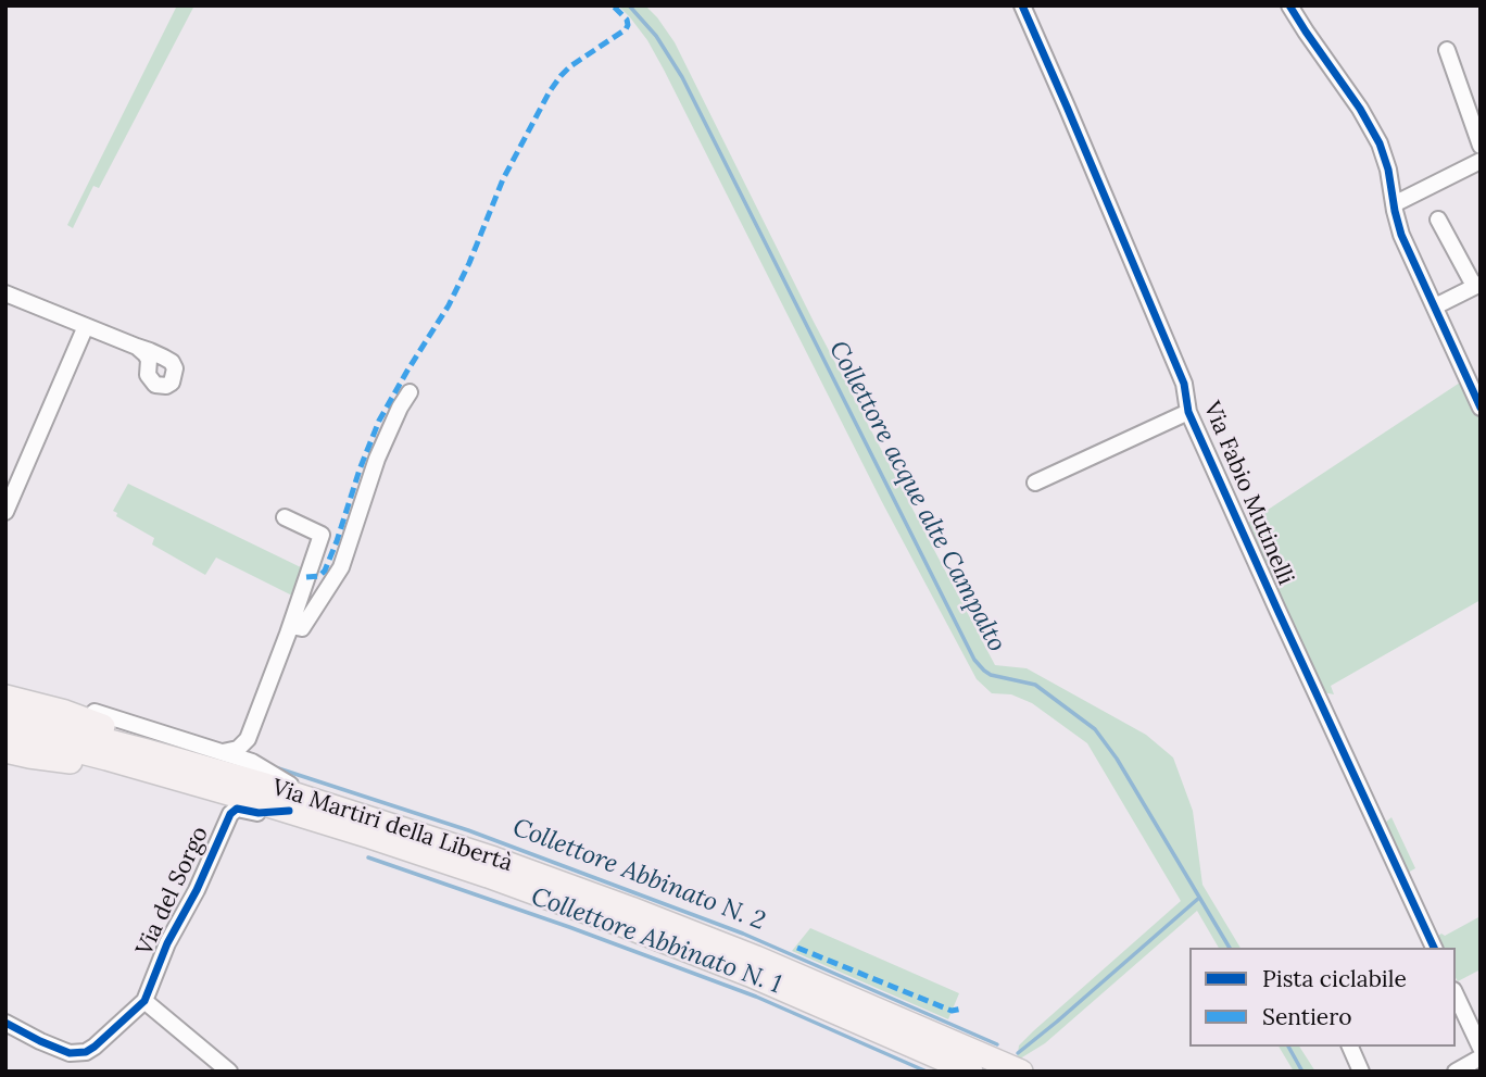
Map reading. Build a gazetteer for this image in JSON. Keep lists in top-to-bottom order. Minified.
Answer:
{"streets":{"main road":["Via Martiri della Libertà"],"street":["Via Fabio Mutinelli","Via del Sorgo"]},"crossings":[["Via Martiri della Libertà","Via del Sorgo"]],"water":["Collettore acque alte Campalto","Collettore Abbinato N. 2","Collettore Abbinato N. 1"],"legend":["Pista ciclabile","Sentiero"]}
